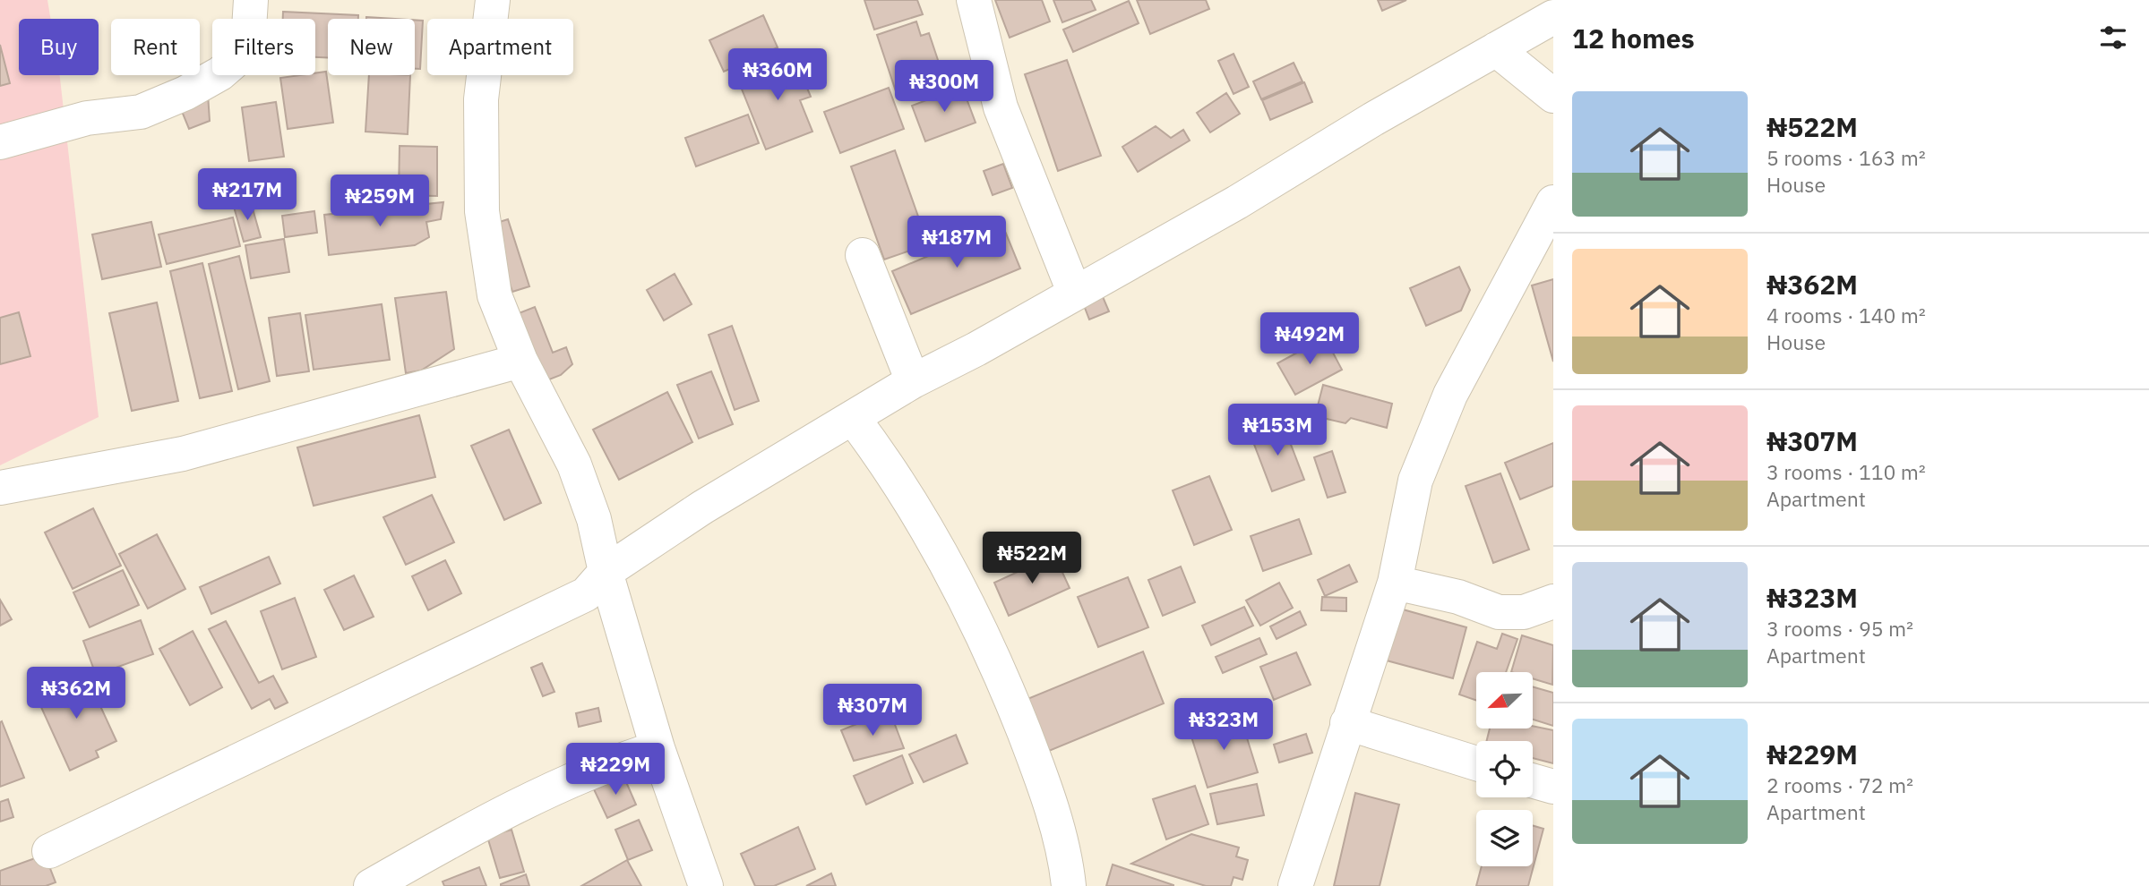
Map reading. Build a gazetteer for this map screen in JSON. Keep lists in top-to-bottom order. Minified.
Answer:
{"north":"bottom left","page":{"heading":"12 homes","chip":["Buy","Rent","Filters","New","Apartment"],"price":["₦360M","₦300M","₦217M","₦259M","₦187M","₦492M","₦153M","₦522M","₦362M","₦307M","₦323M","₦229M"],"list":[{"name":"₦522M","note":"5 rooms · 163 m² · House"},{"name":"₦362M","note":"4 rooms · 140 m² · House"},{"name":"₦307M","note":"3 rooms · 110 m² · Apartment"},{"name":"₦323M","note":"3 rooms · 95 m² · Apartment"},{"name":"₦229M","note":"2 rooms · 72 m² · Apartment"}]}}
